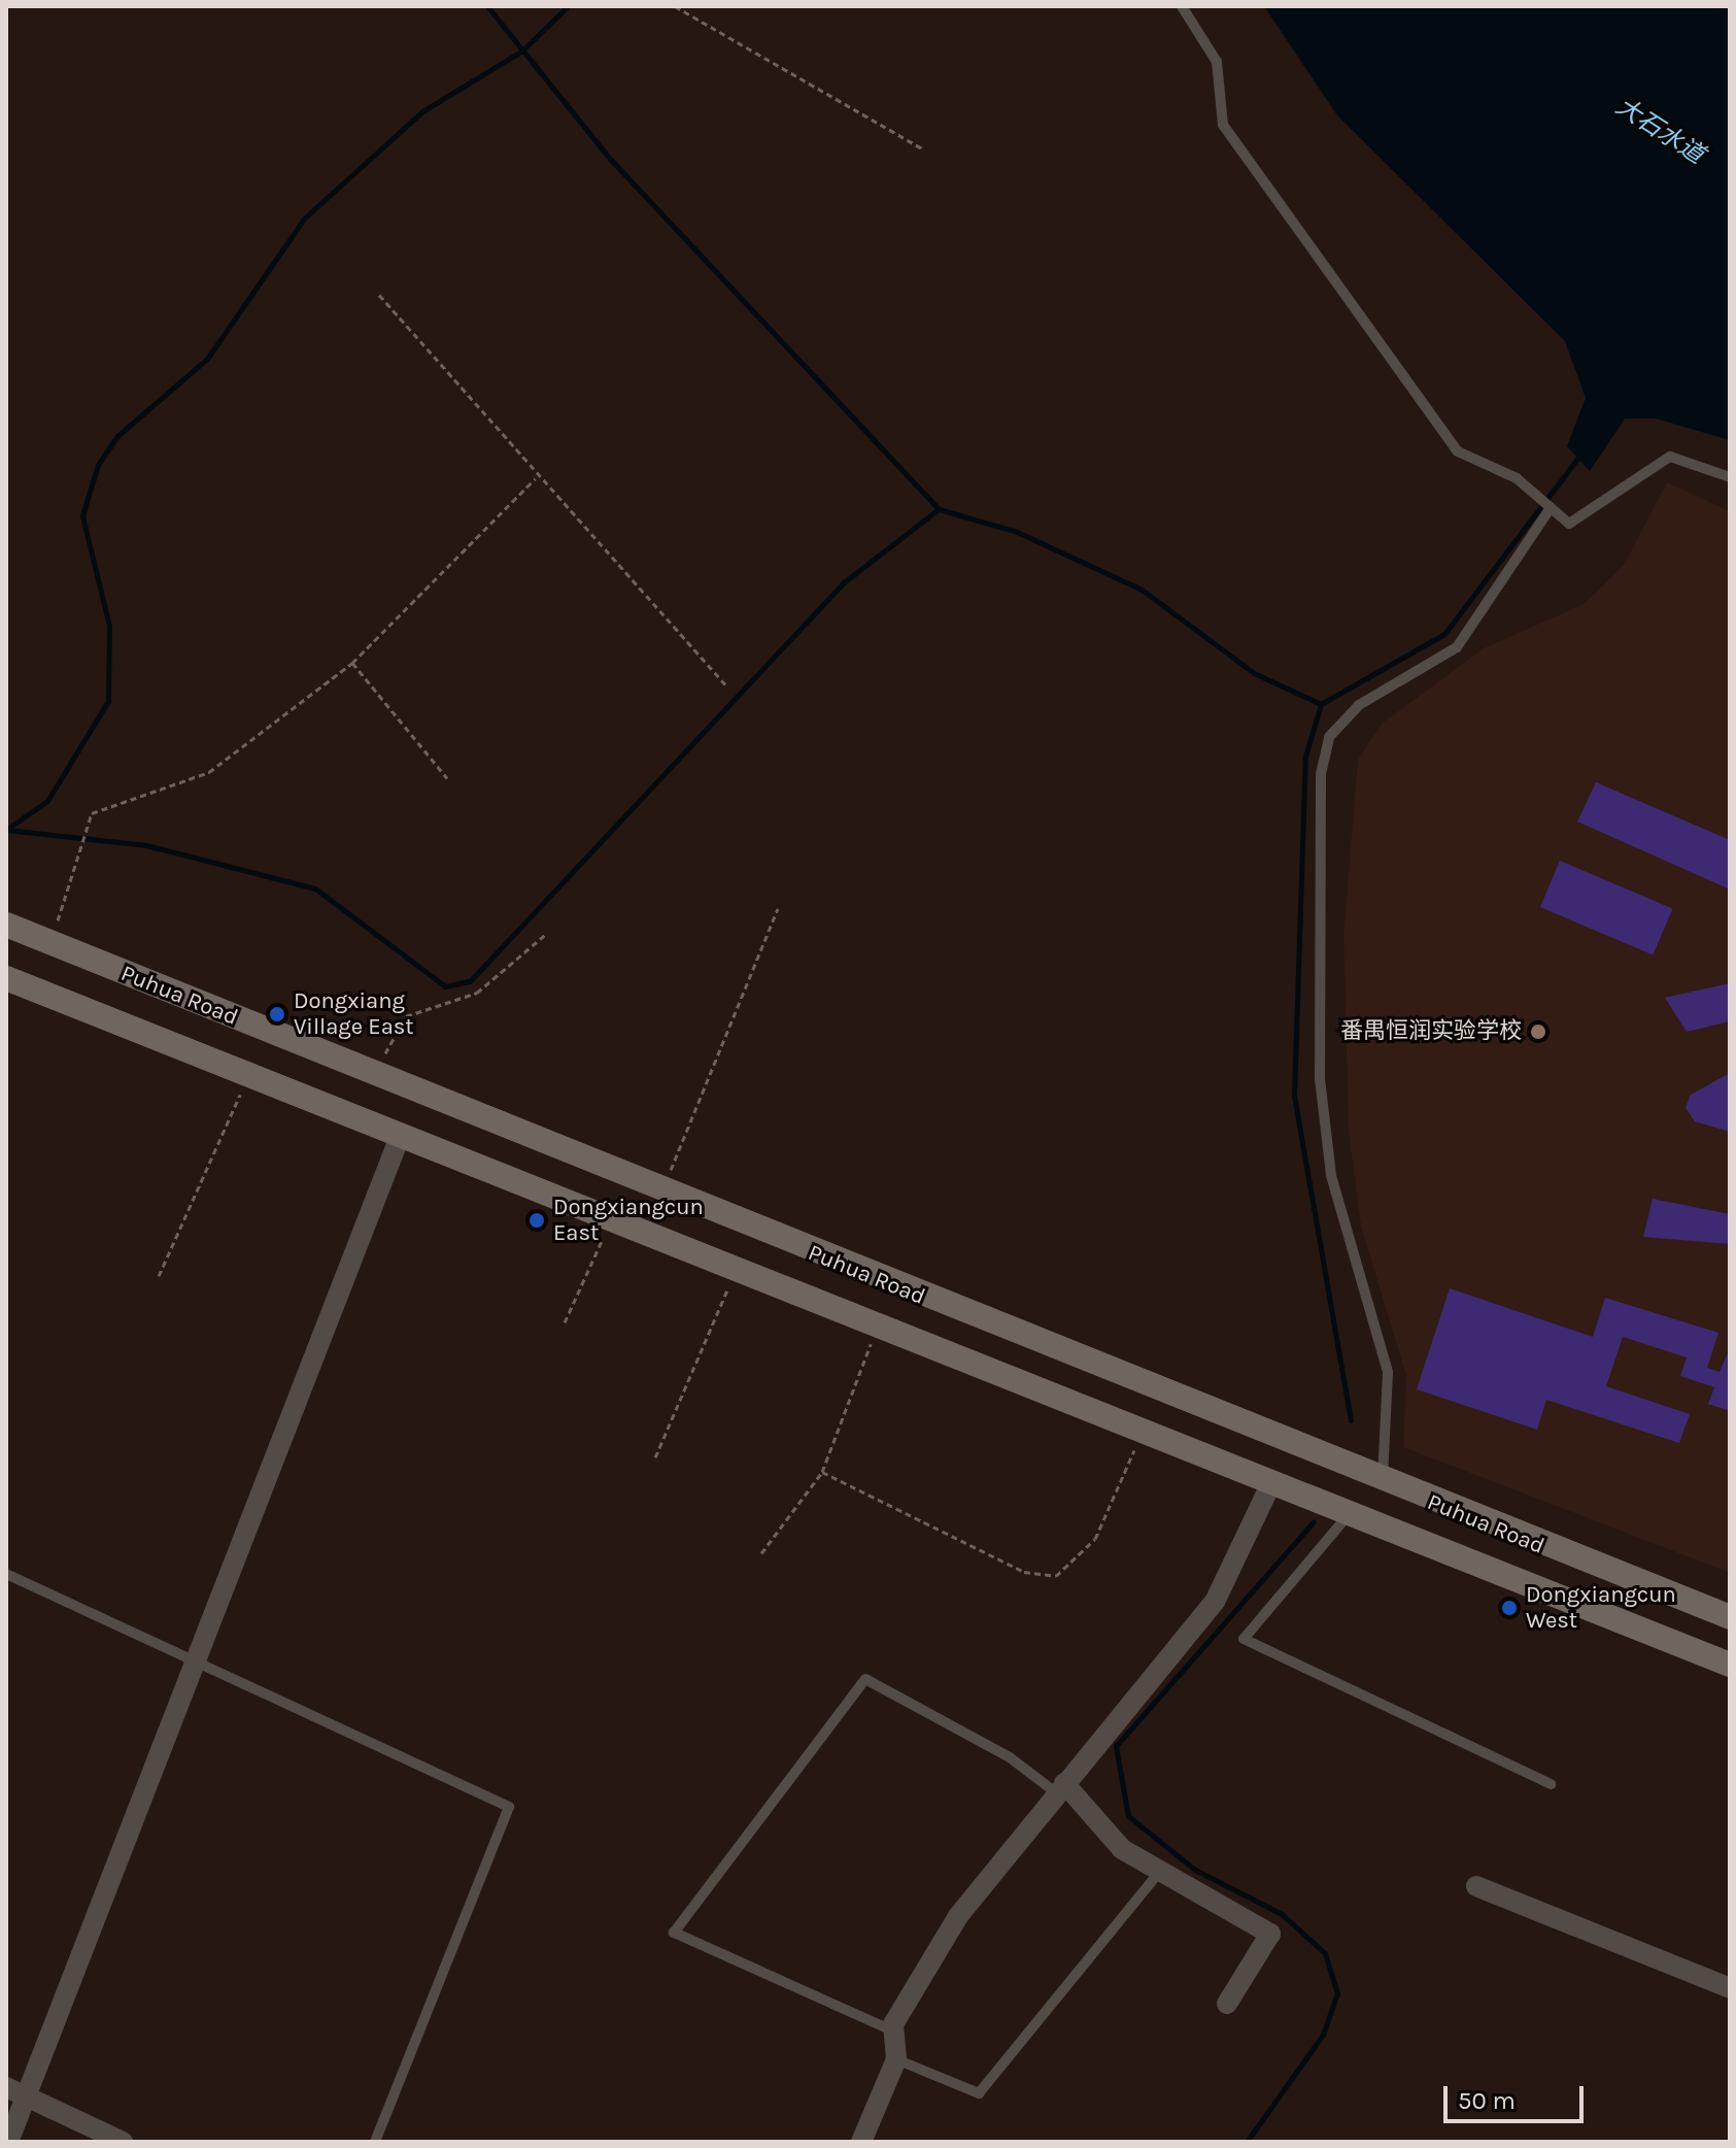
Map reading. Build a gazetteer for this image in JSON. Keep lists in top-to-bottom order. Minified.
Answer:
{"streets":{"main road":["Puhua Road"]},"water":["大石水道"],"places":["Dongxiang Village East","番禺恒润实验学校","Dongxiangcun East","Dongxiangcun West"],"scale_bar":"50 m"}
